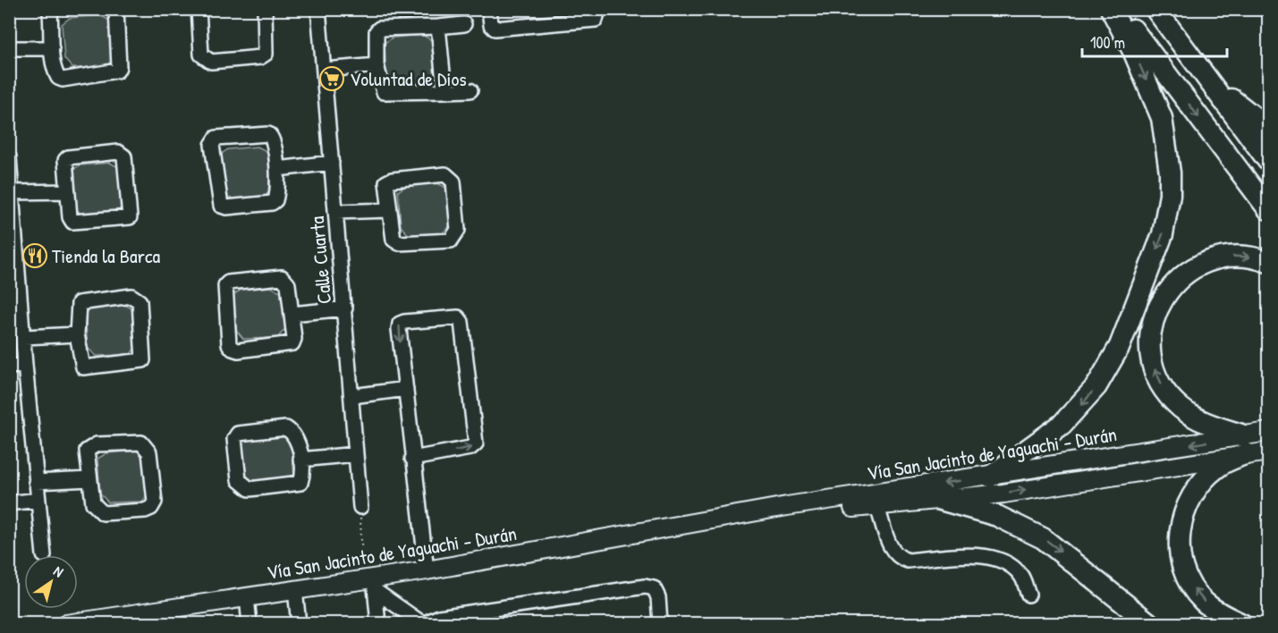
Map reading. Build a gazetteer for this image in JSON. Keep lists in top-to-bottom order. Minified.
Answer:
{"streets":{"main road":["Vía San Jacinto de Yaguachi - Durán"],"street":["Calle Cuarta"]},"places":{"supermarket":["Voluntad de Dios"],"restaurant":["Tienda la Barca"]},"scale_bar":"100 m","north":"top right"}
